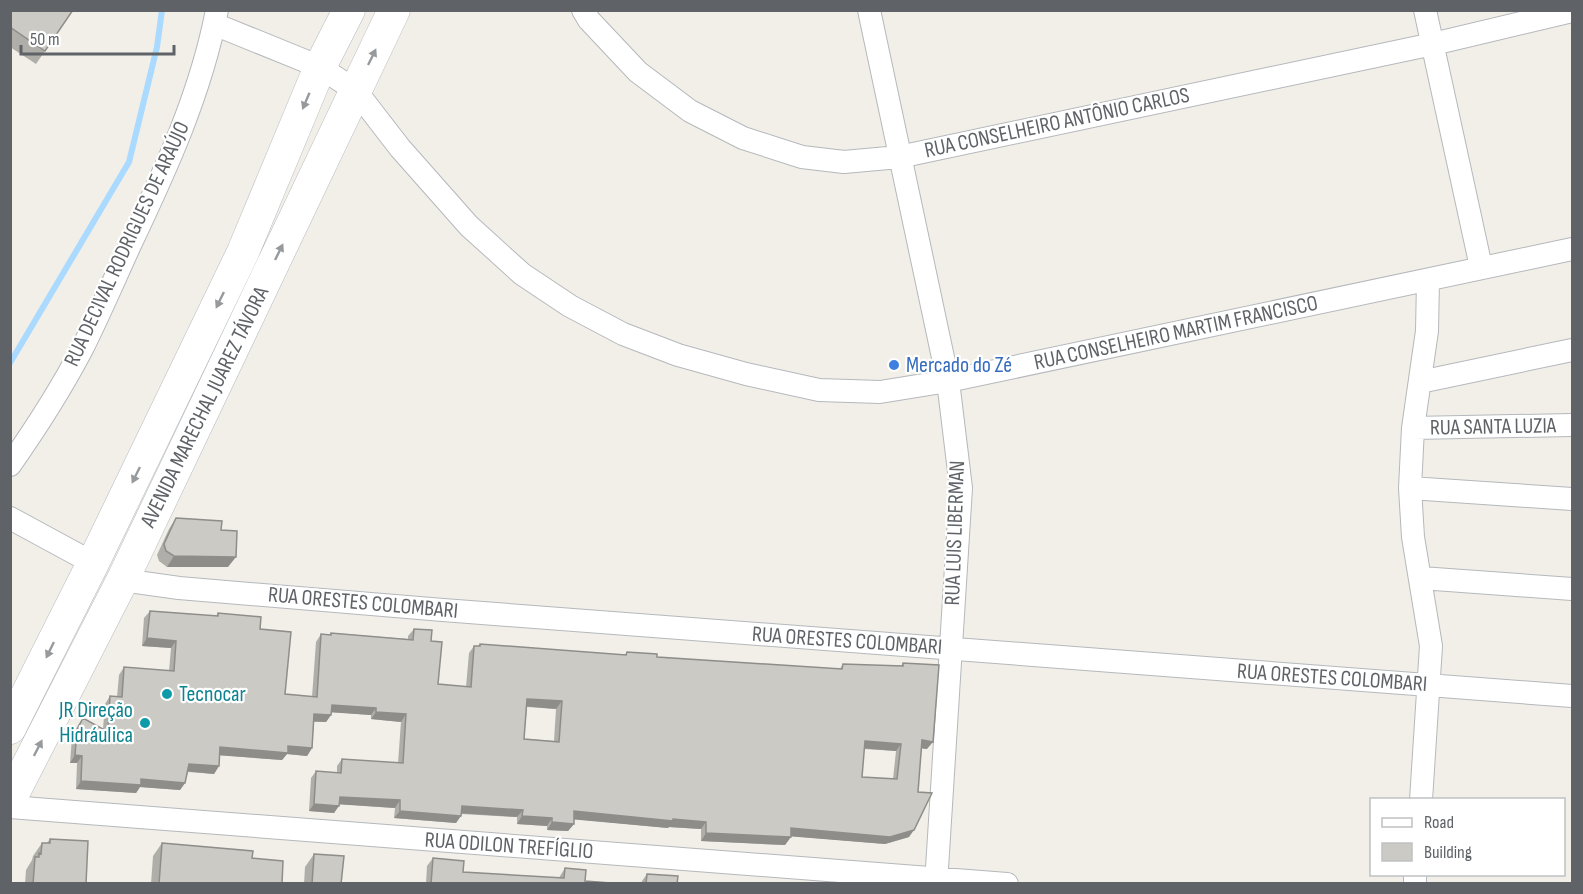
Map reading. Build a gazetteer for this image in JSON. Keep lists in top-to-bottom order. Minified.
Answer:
{"streets":{"street":["RUA CONSELHEIRO ANTÔNIO CARLOS","RUA DECIVAL RODRIGUES DE ARAÚJO","RUA CONSELHEIRO MARTIM FRANCISCO","AVENIDA MARECHAL JUAREZ TÁVORA","RUA SANTA LUZIA","RUA LUIS LIBERMAN","RUA ORESTES COLOMBARI","RUA ODILON TREFÍGLIO"]},"crossings":[["RUA CONSELHEIRO ANTÔNIO CARLOS","RUA LUIS LIBERMAN"],["RUA DECIVAL RODRIGUES DE ARAÚJO","RUA CONSELHEIRO MARTIM FRANCISCO"],["RUA CONSELHEIRO MARTIM FRANCISCO","AVENIDA MARECHAL JUAREZ TÁVORA"],["RUA CONSELHEIRO MARTIM FRANCISCO","RUA LUIS LIBERMAN"],["AVENIDA MARECHAL JUAREZ TÁVORA","RUA ORESTES COLOMBARI"],["RUA LUIS LIBERMAN","RUA ORESTES COLOMBARI"],["RUA LUIS LIBERMAN","RUA ODILON TREFÍGLIO"]],"places":["Mercado do Zé","Tecnocar","JR Direção Hidráulica"],"legend":["Road","Building"],"scale_bar":"50 m"}
